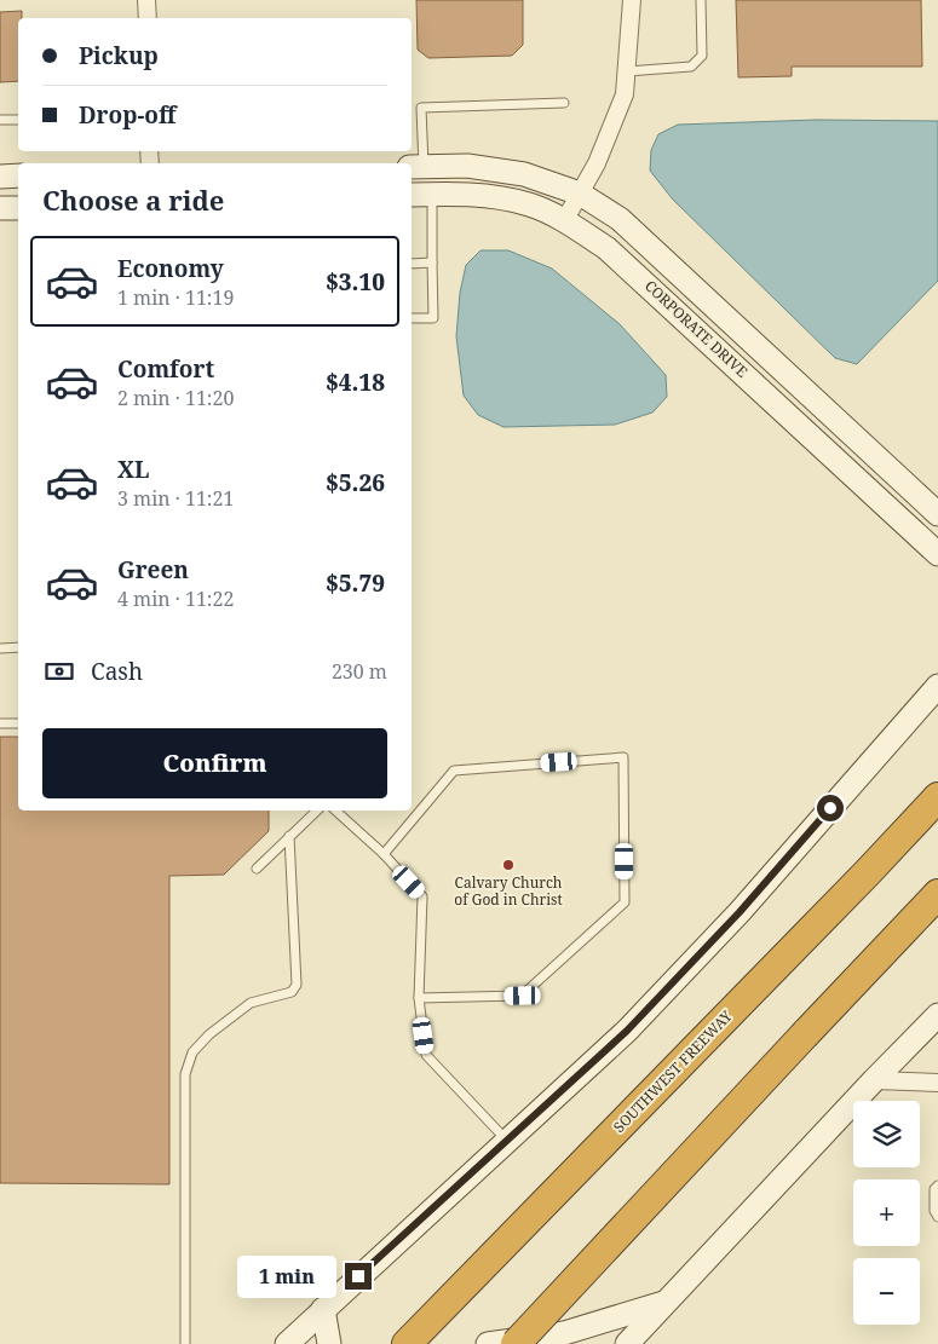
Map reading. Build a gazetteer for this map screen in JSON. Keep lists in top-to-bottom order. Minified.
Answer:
{"streets":{"highway":["SOUTHWEST FREEWAY"],"main road":["CORPORATE DRIVE"]},"places":["Calvary Church of God in Christ"],"page":{"banner":["Pickup","Drop-off"],"heading":"Choose a ride","list":[{"name":"Economy","note":"1 min · 11:19","value":"$3.10"},{"name":"Comfort","note":"2 min · 11:20","value":"$4.18"},{"name":"XL","note":"3 min · 11:21","value":"$5.26"},{"name":"Green","note":"4 min · 11:22","value":"$5.79"}],"pay":["Cash","230 m"],"buttons":"Confirm","map_buttons":["+","−"],"bubble":"1 min"}}
